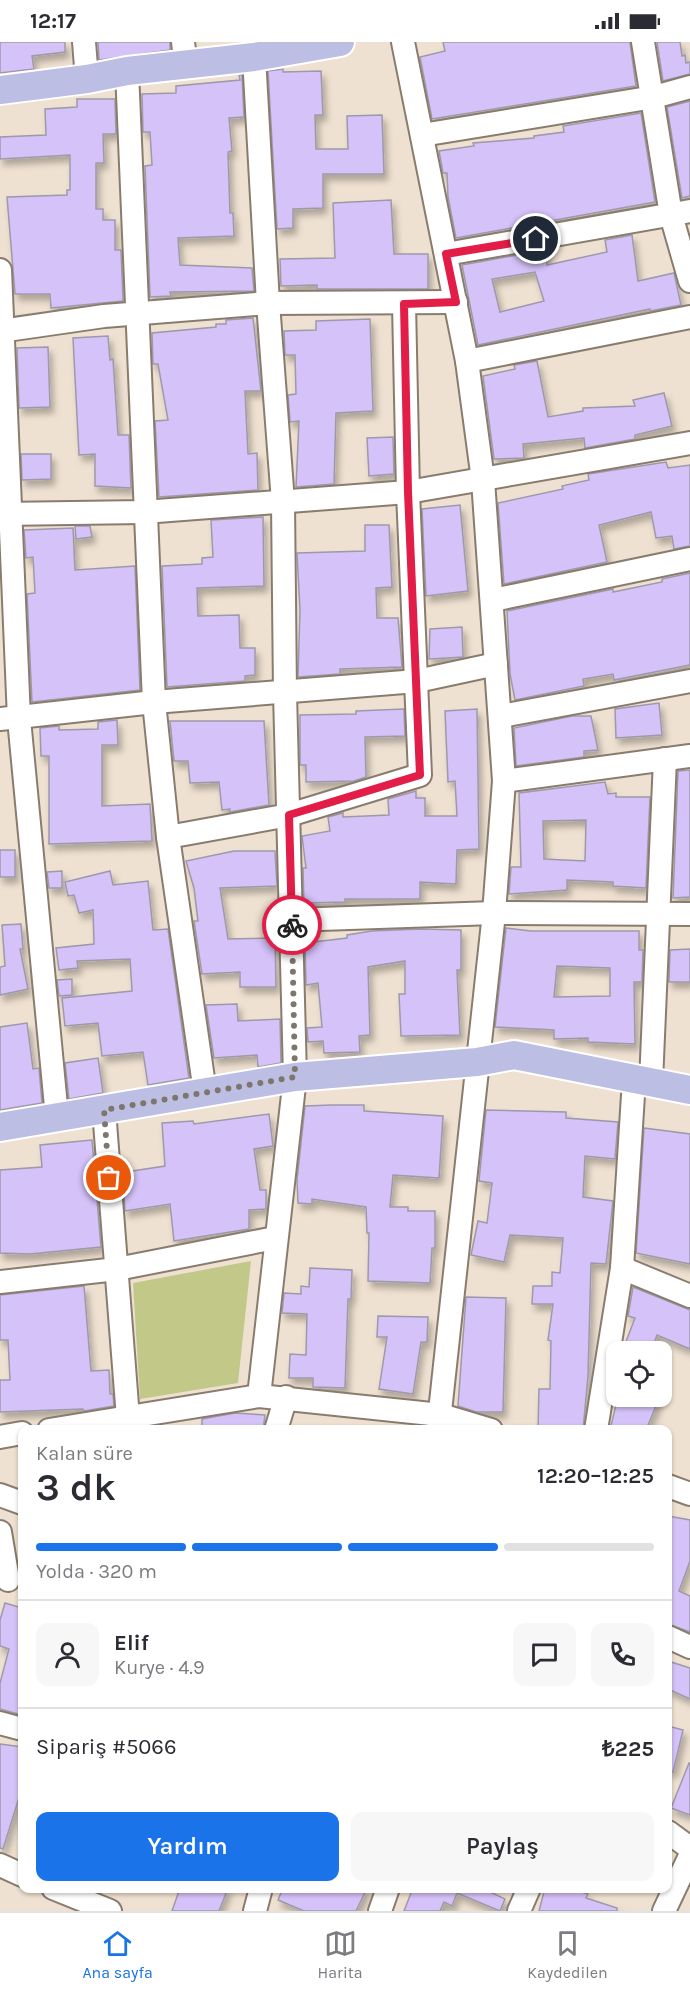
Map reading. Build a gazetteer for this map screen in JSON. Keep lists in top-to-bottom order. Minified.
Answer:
{"page":{"status":"12:17","heading":["3 dk","Kalan süre","12:20–12:25"],"panel":["Elif","Kurye · 4.9","Sipariş #5066","₺225"],"bar":"Yolda · 320 m","buttons":["Yardım","Paylaş"],"tabs":["Ana sayfa","Harita","Kaydedilen"]}}
